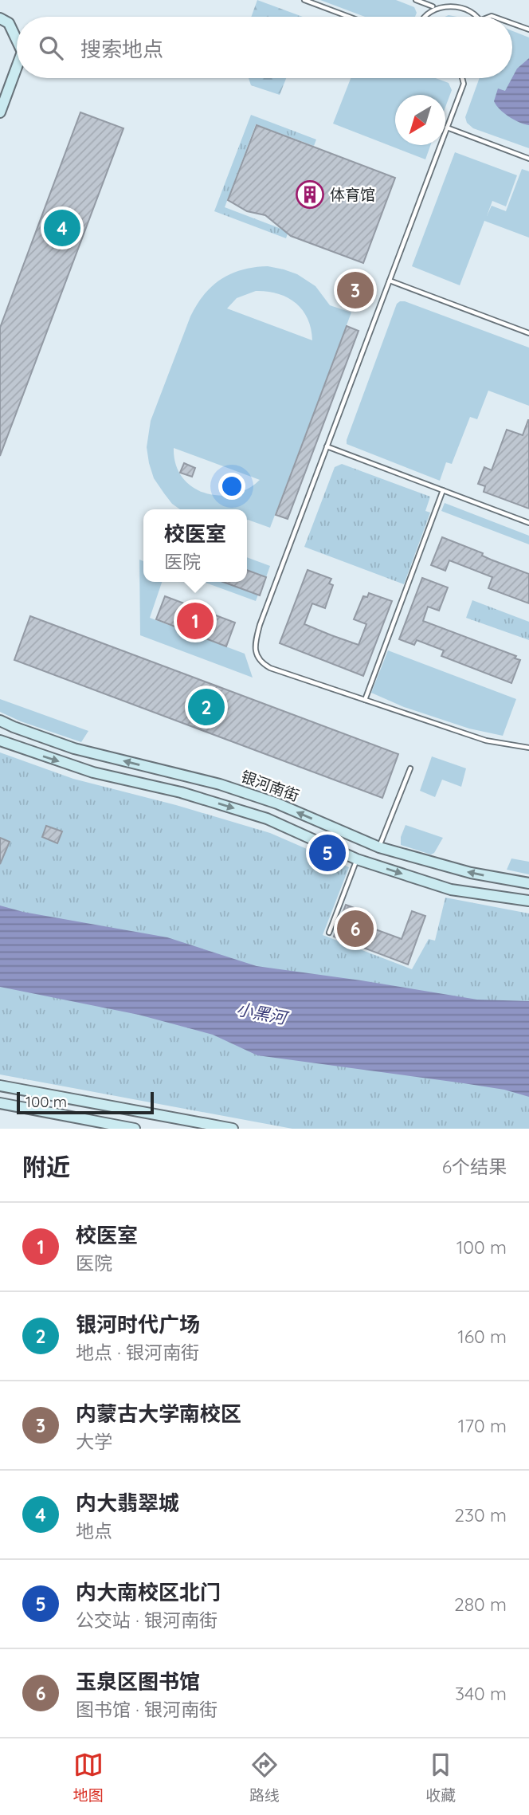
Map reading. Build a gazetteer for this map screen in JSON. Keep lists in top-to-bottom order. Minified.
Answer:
{"streets":{"main road":["银河南街"]},"water":["小黑河"],"places":{"building":["体育馆"]},"scale_bar":"100 m","north":"bottom left","page":{"search":"搜索地点","pins":["4","3","1","2","5","6"],"popup":["校医室","医院"],"scale":"100 m","heading":["附近","6个结果"],"list":[{"mark":"1","name":"校医室","note":"医院","value":"100 m"},{"mark":"2","name":"银河时代广场","note":"地点 · 银河南街","value":"160 m"},{"mark":"3","name":"内蒙古大学南校区","note":"大学","value":"170 m"},{"mark":"4","name":"内大翡翠城","note":"地点","value":"230 m"},{"mark":"5","name":"内大南校区北门","note":"公交站 · 银河南街","value":"280 m"},{"mark":"6","name":"玉泉区图书馆","note":"图书馆 · 银河南街","value":"340 m"}],"nav":["地图","路线","收藏"]}}
